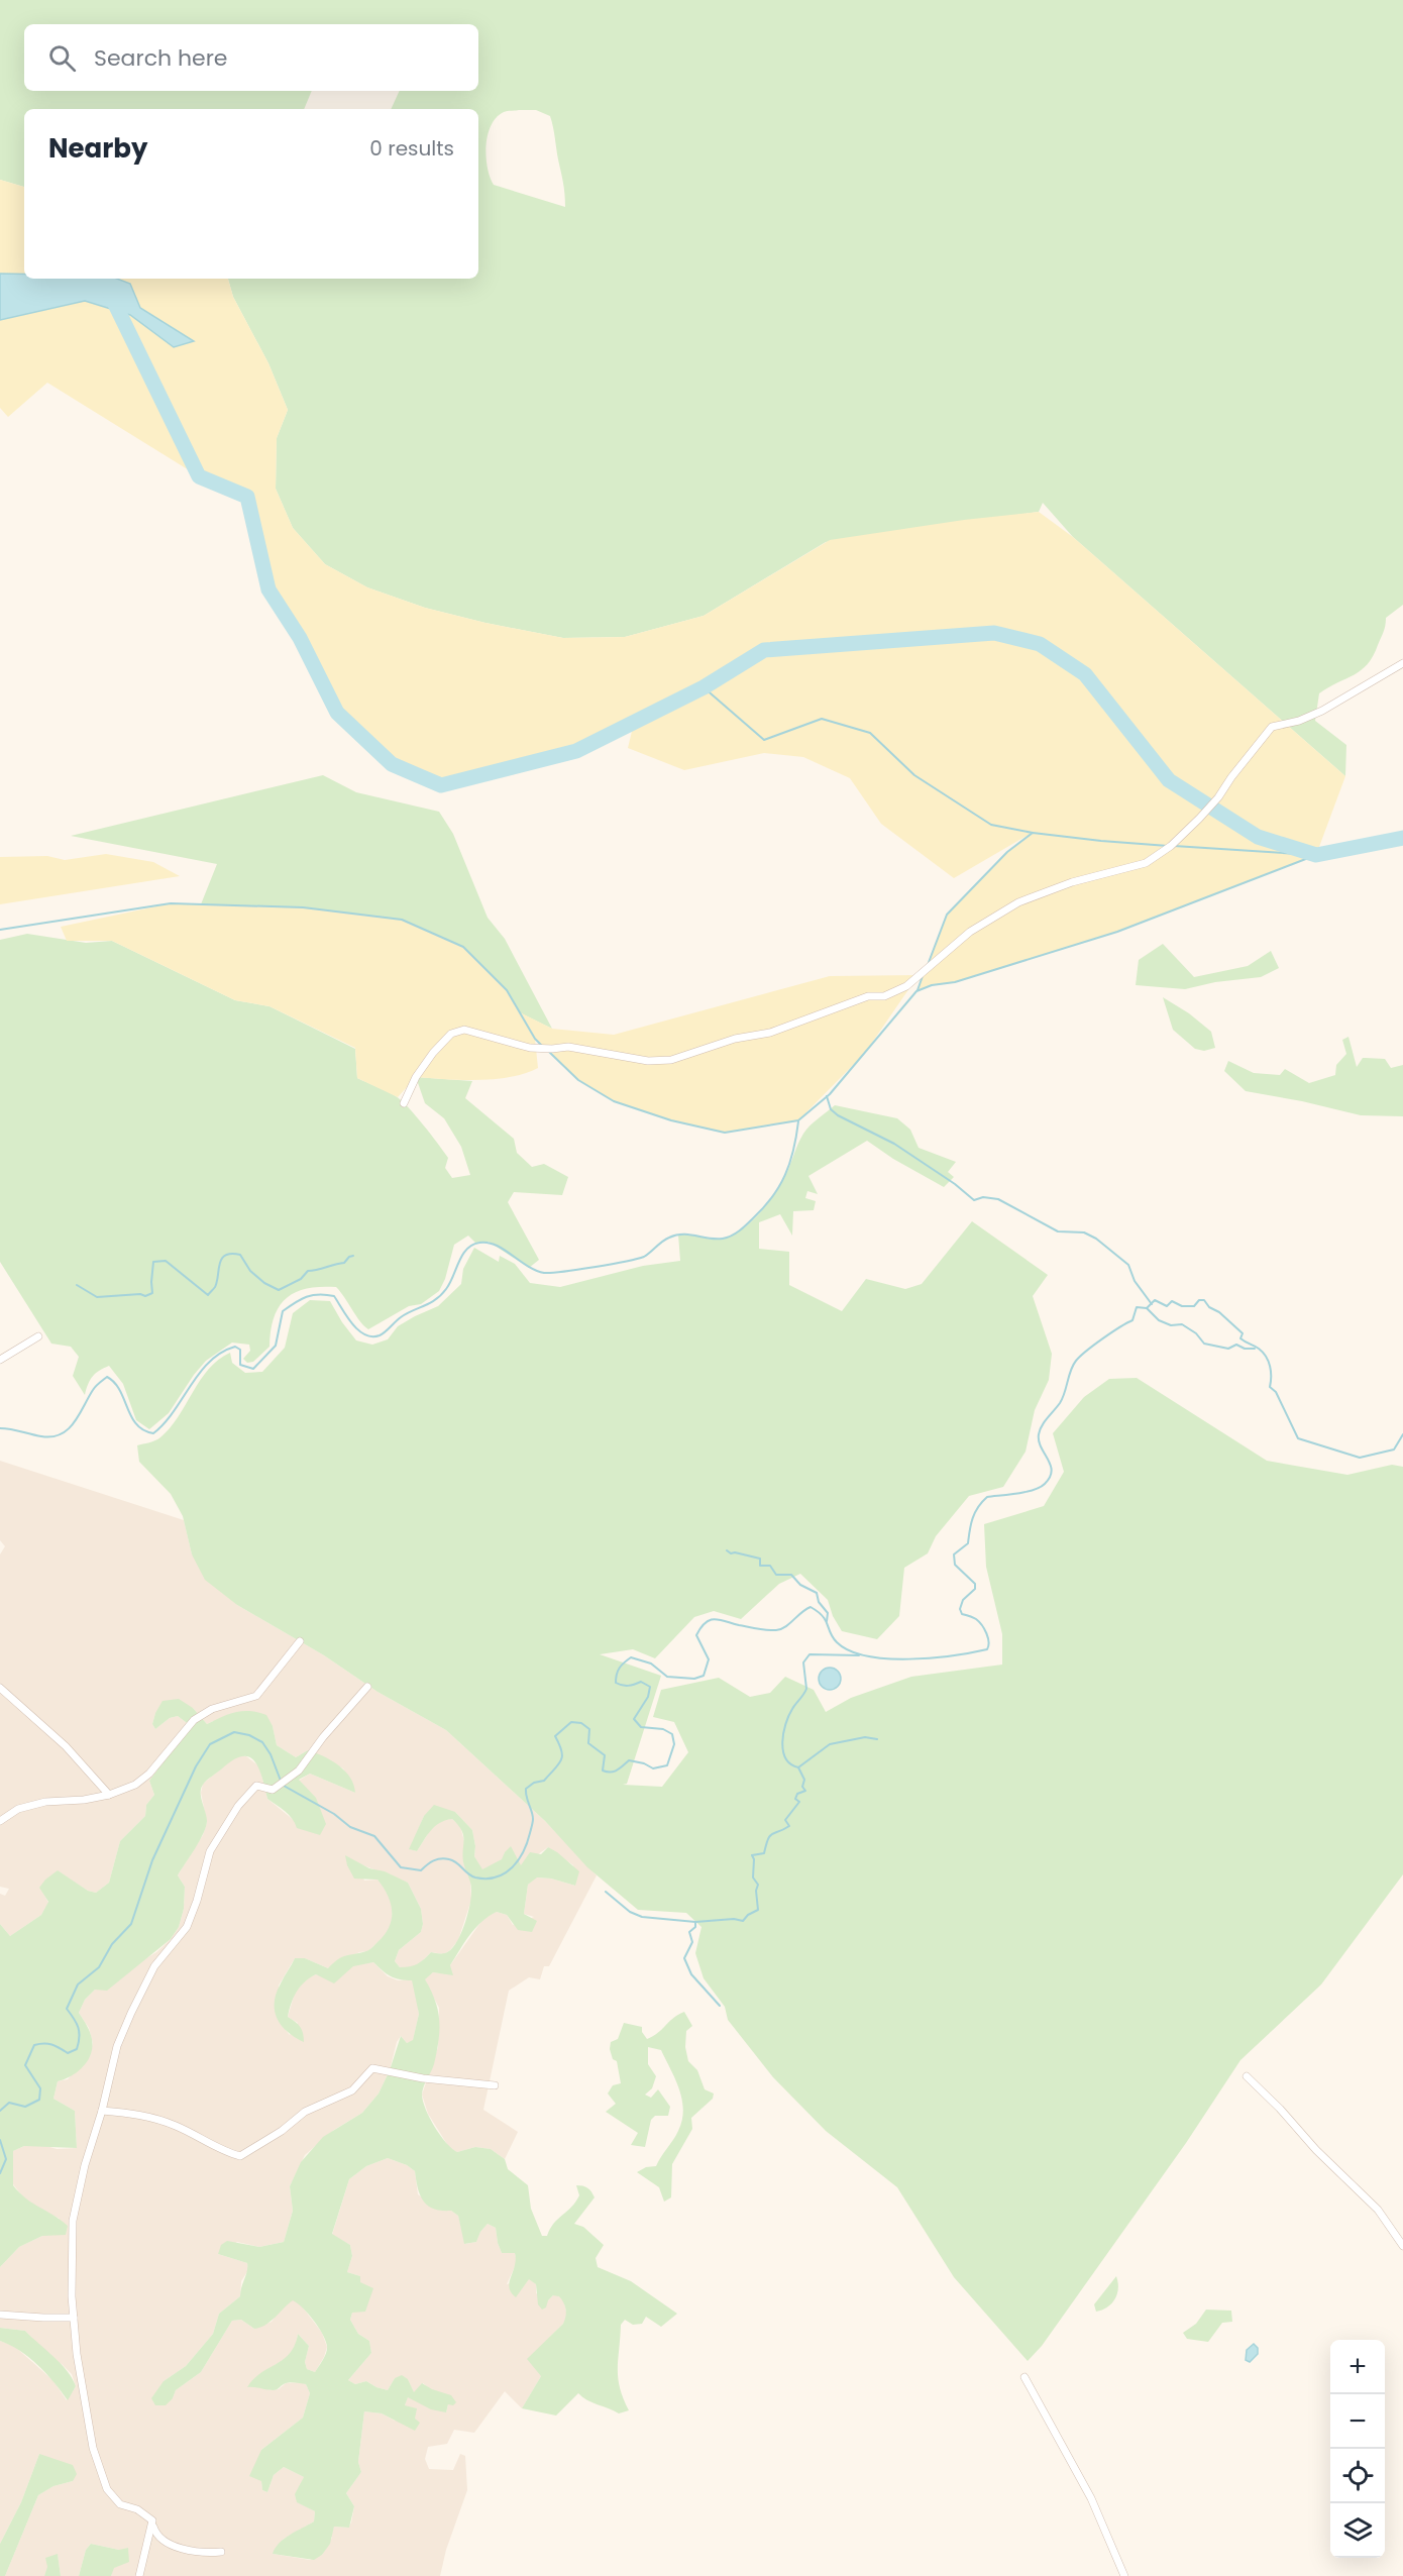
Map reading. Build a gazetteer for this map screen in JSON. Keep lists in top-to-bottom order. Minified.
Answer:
{"page":{"search":"Search here","heading":["Nearby","0 results"],"map_buttons":["+","−"]}}
